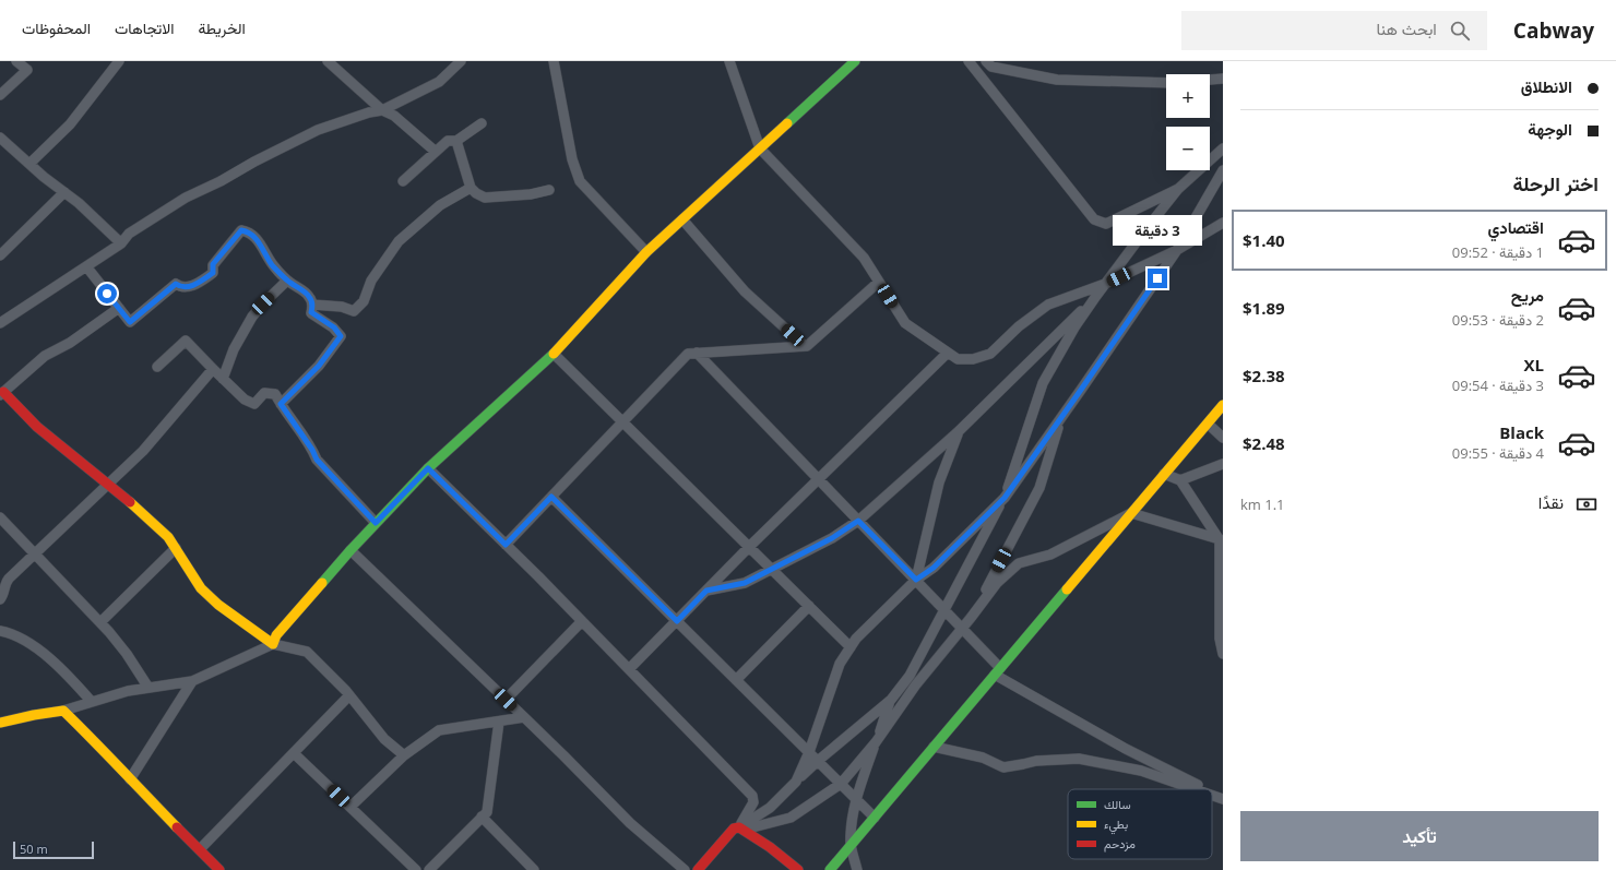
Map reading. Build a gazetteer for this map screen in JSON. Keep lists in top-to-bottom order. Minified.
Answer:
{"legend":["سالك","بطيء","مزدحم"],"scale_bar":"50 m","page":{"header":"Cabway","search":"ابحث هنا","nav":["الخريطة","الاتجاهات","المحفوظات"],"banner":["الانطلاق","الوجهة"],"map_buttons":["+","−"],"heading":"اختر الرحلة","list":[{"name":"اقتصادي","note":"1 دقيقة · 09:52","value":"$1.40"},{"name":"مريح","note":"2 دقيقة · 09:53","value":"$1.89"},{"name":"XL","note":"3 دقيقة · 09:54","value":"$2.38"},{"name":"Black","note":"4 دقيقة · 09:55","value":"$2.48"}],"bubble":"3 دقيقة","pay":["نقدًا","1.1 km"],"buttons":"تأكيد","scale":"50 m"}}
